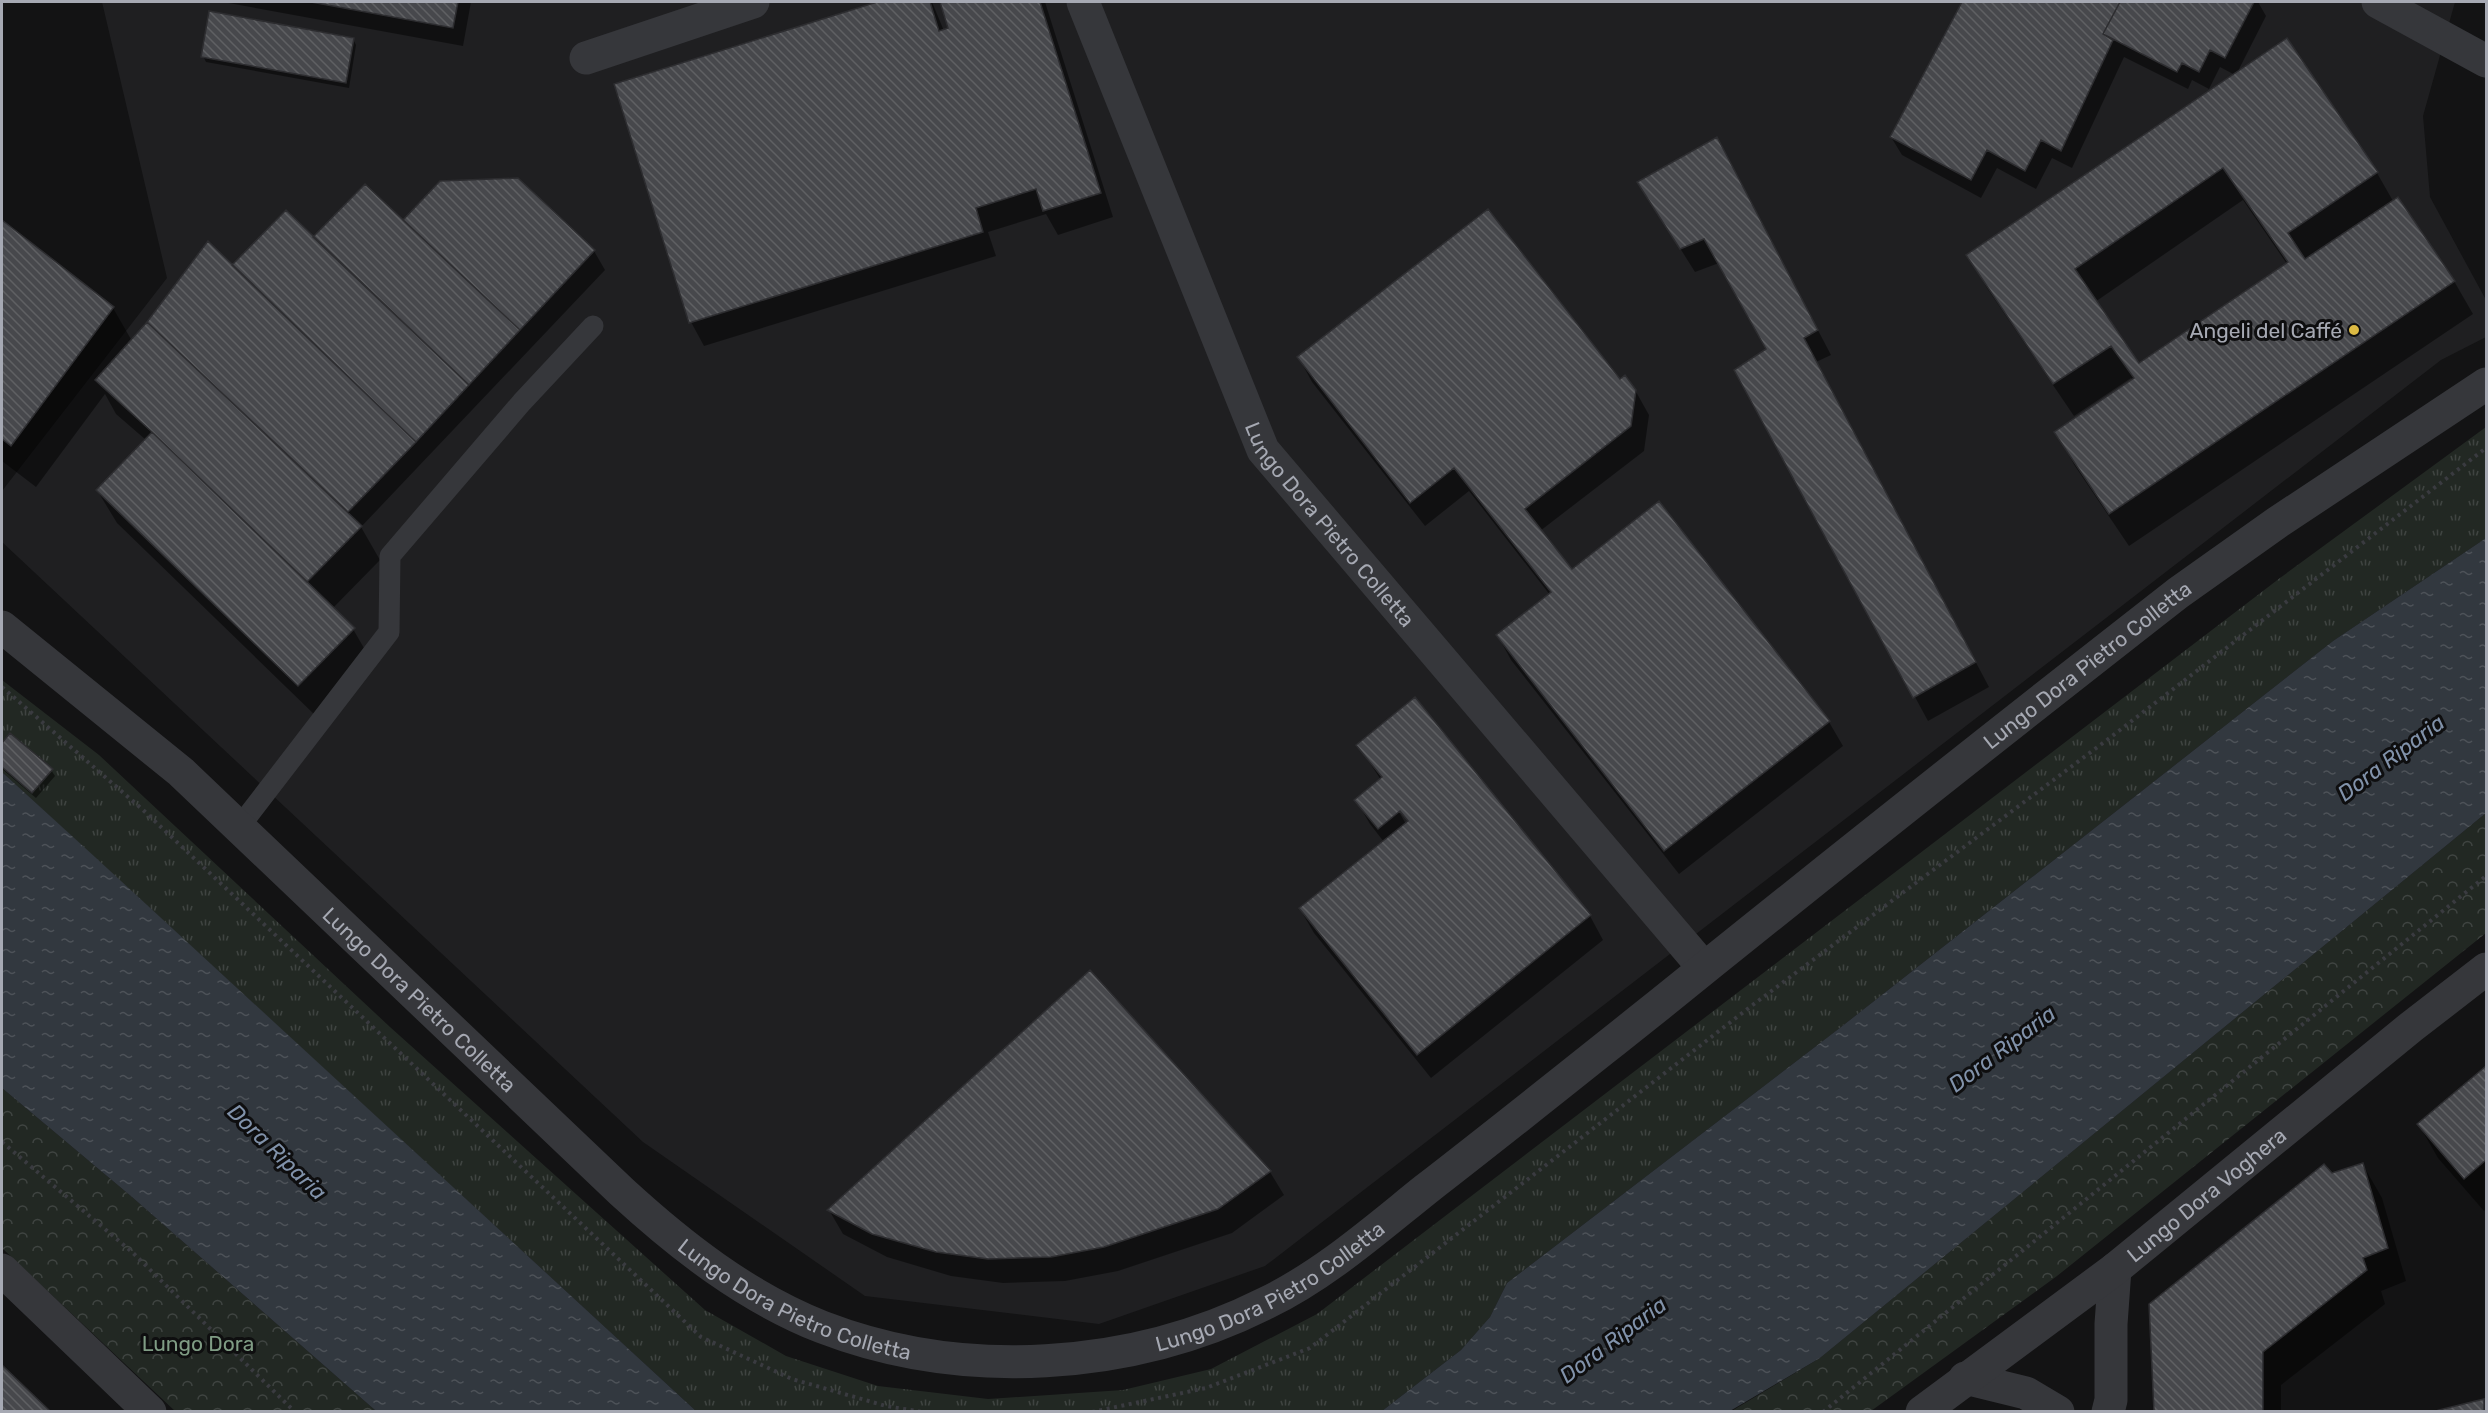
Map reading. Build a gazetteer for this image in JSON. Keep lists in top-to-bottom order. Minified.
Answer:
{"streets":{"street":["Lungo Dora Pietro Colletta","Lungo Dora Voghera"]},"water":["Dora Riparia"],"parks":["Lungo Dora"],"places":["Angeli del Caffé"]}
